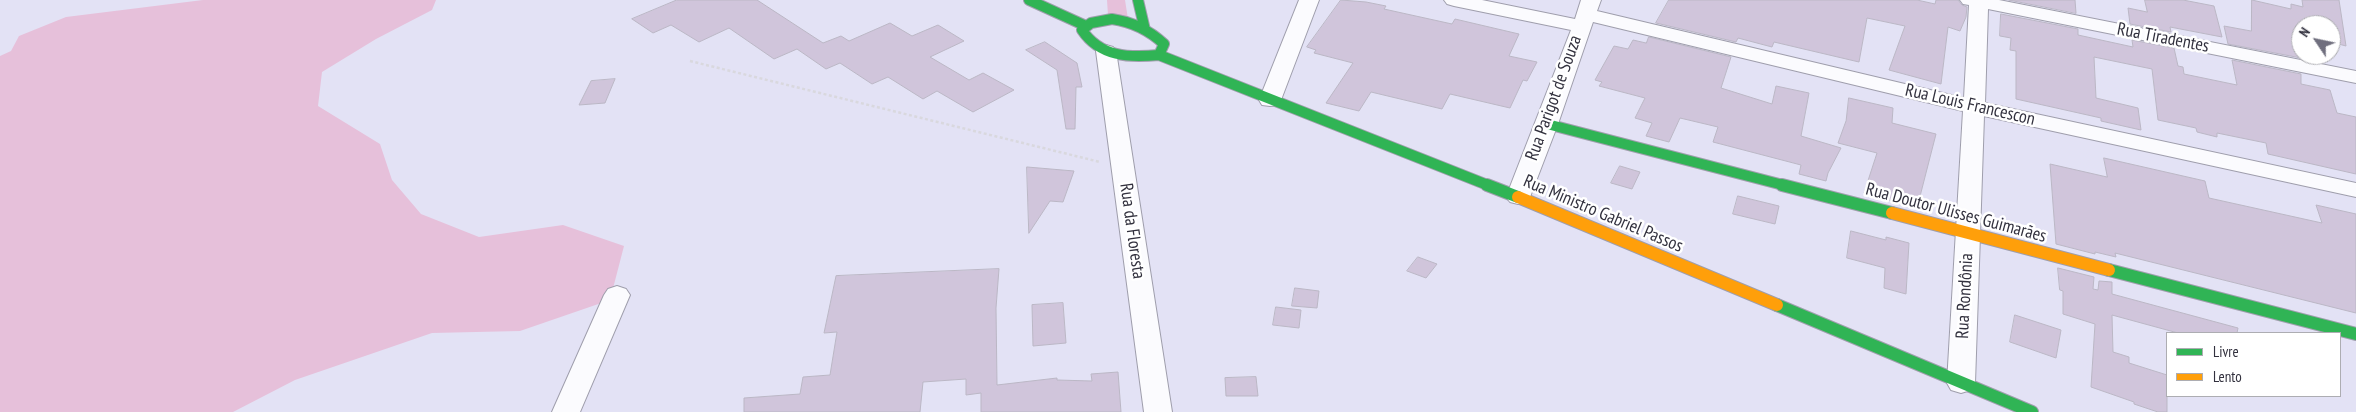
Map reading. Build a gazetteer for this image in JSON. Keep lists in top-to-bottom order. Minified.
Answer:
{"streets":{"main road":["Rua Doutor Ulisses Guimarães","Rua Ministro Gabriel Passos"],"street":["Rua Tiradentes","Rua Parigot de Souza","Rua Louis Francescon","Rua da Floresta","Rua Rondônia"]},"crossings":[["Rua Tiradentes","Rua Rondônia"],["Rua Parigot de Souza","Rua Louis Francescon"],["Rua Parigot de Souza","Rua Doutor Ulisses Guimarães"],["Rua Parigot de Souza","Rua Ministro Gabriel Passos"],["Rua Louis Francescon","Rua Rondônia"],["Rua Doutor Ulisses Guimarães","Rua Rondônia"],["Rua Ministro Gabriel Passos","Rua da Floresta"],["Rua Ministro Gabriel Passos","Rua Rondônia"]],"legend":["Livre","Lento"],"north":"top left"}
